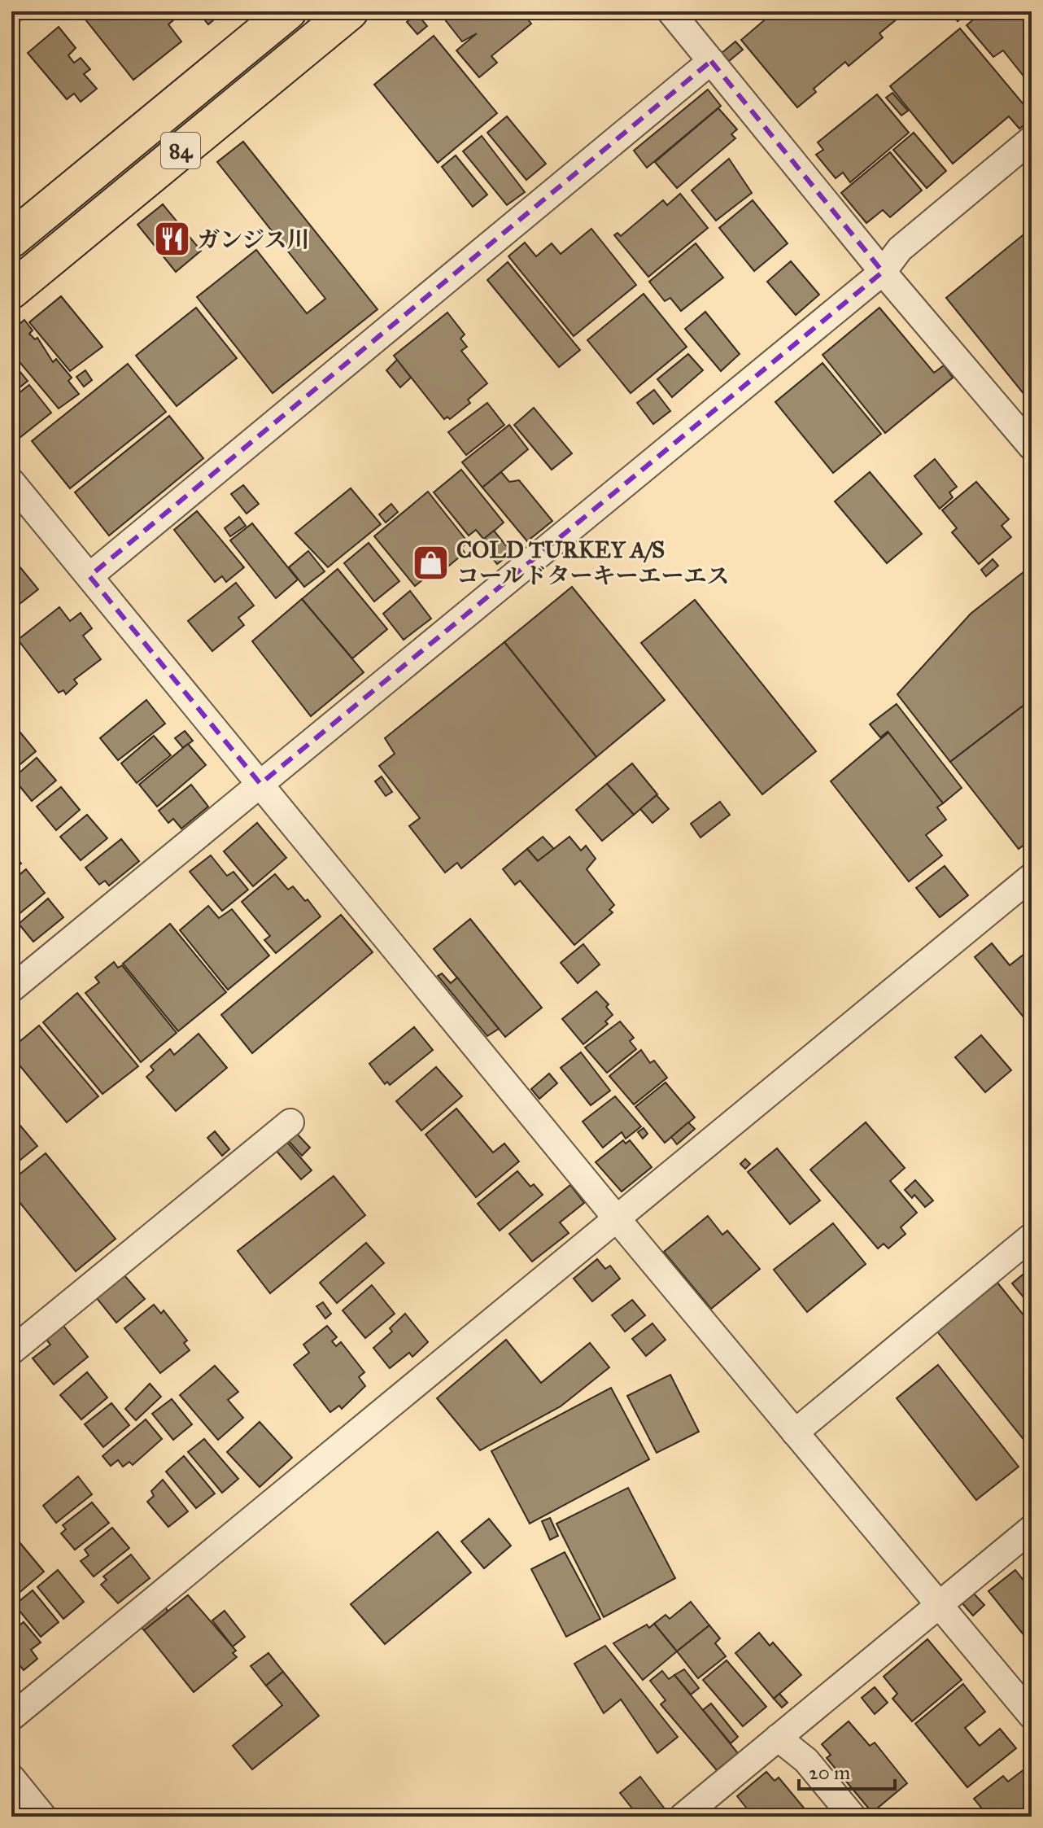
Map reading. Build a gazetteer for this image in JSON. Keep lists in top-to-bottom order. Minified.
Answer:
{"streets":{"main road":["84"]},"places":{"restaurant":["ガンジス川"],"shop":["COLD TURKEY A/S コールドターキーエーエス"]},"scale_bar":"20 m"}
